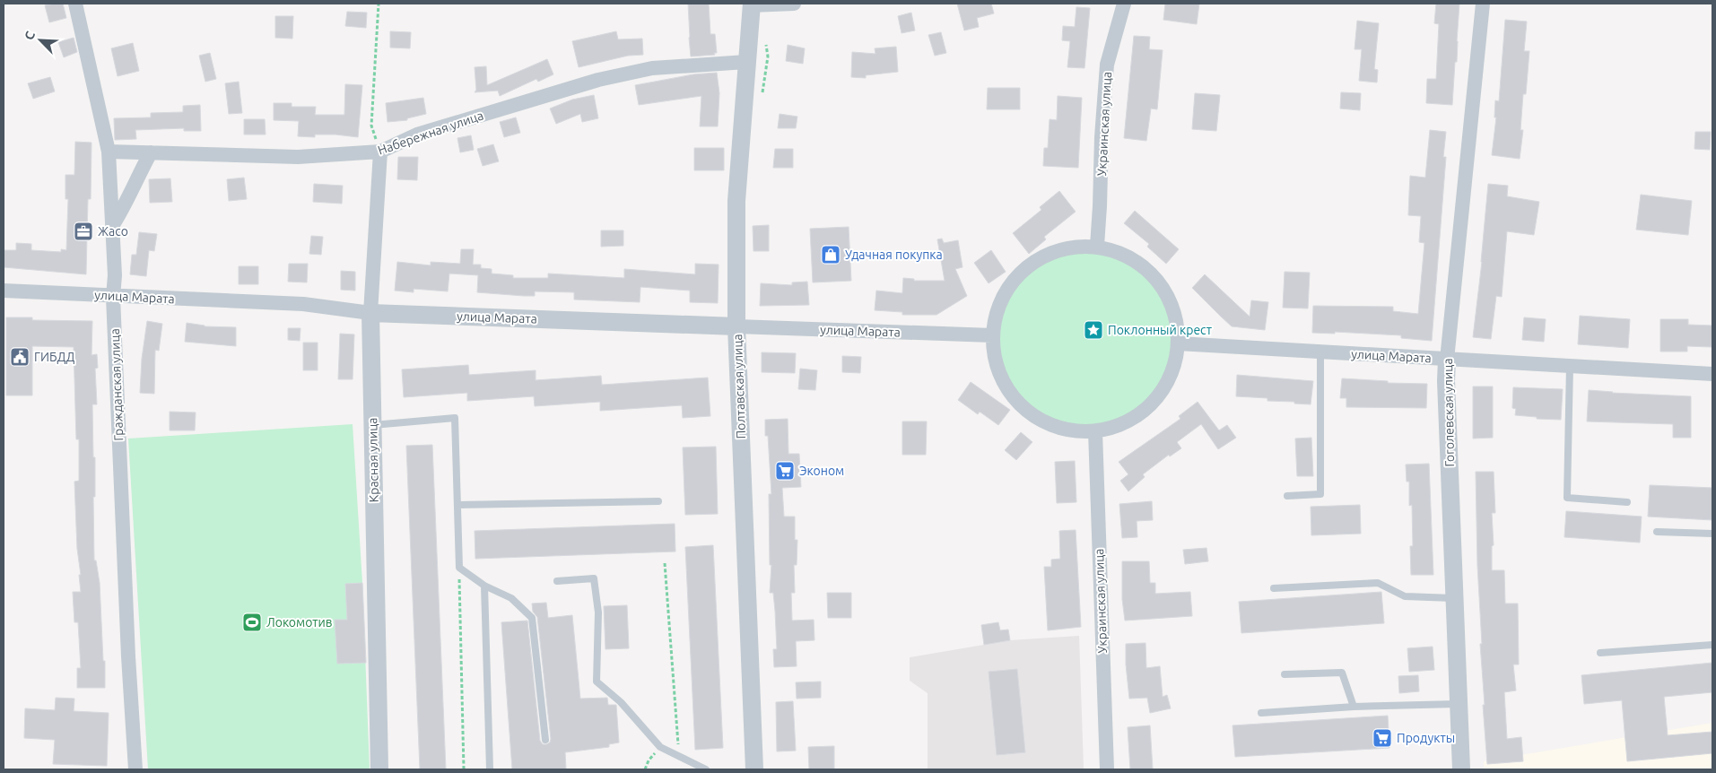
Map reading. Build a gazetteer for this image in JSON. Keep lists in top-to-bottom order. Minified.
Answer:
{"streets":{"street":["Украинская улица","Набережная улица","улица Марата","Гражданская улица","Полтавская улица","Гоголевская улица","Красная улица"]},"crossings":[["Набережная улица","Гражданская улица"],["Набережная улица","Полтавская улица"],["Набережная улица","Красная улица"],["улица Марата","Гражданская улица"],["улица Марата","Полтавская улица"],["улица Марата","Гоголевская улица"],["улица Марата","Красная улица"]],"places":{"office":["Жасо"],"shop":["Удачная покупка"],"place":["Поклонный крест"],"public building":["ГИБДД"],"supermarket":["Эконом","Продукты"],"sports":["Локомотив"]},"north":"top left"}
